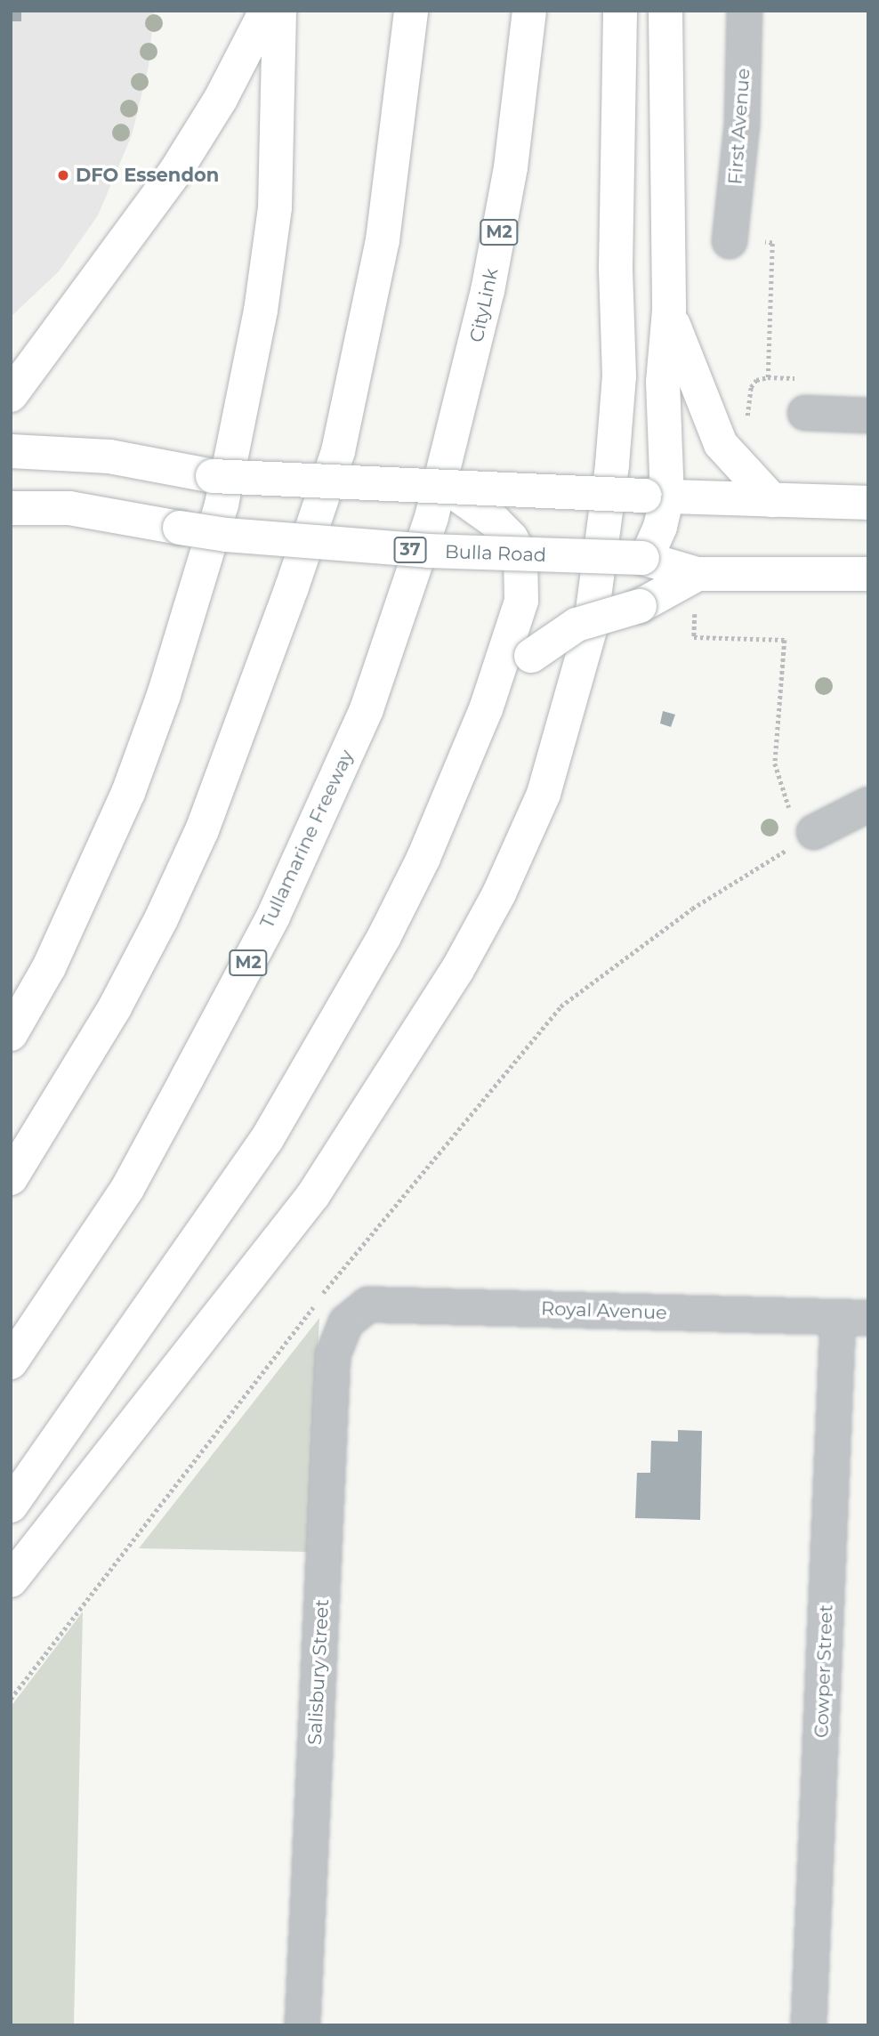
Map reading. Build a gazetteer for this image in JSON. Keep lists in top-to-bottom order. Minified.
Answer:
{"streets":{"main road":["M2","CityLink","37","Bulla Road","Tullamarine Freeway"],"street":["First Avenue","Royal Avenue","Cowper Street","Salisbury Street"]},"crossings":[["CityLink","Tullamarine Freeway"],["Royal Avenue","Cowper Street"],["Royal Avenue","Salisbury Street"]],"places":["DFO Essendon"]}
